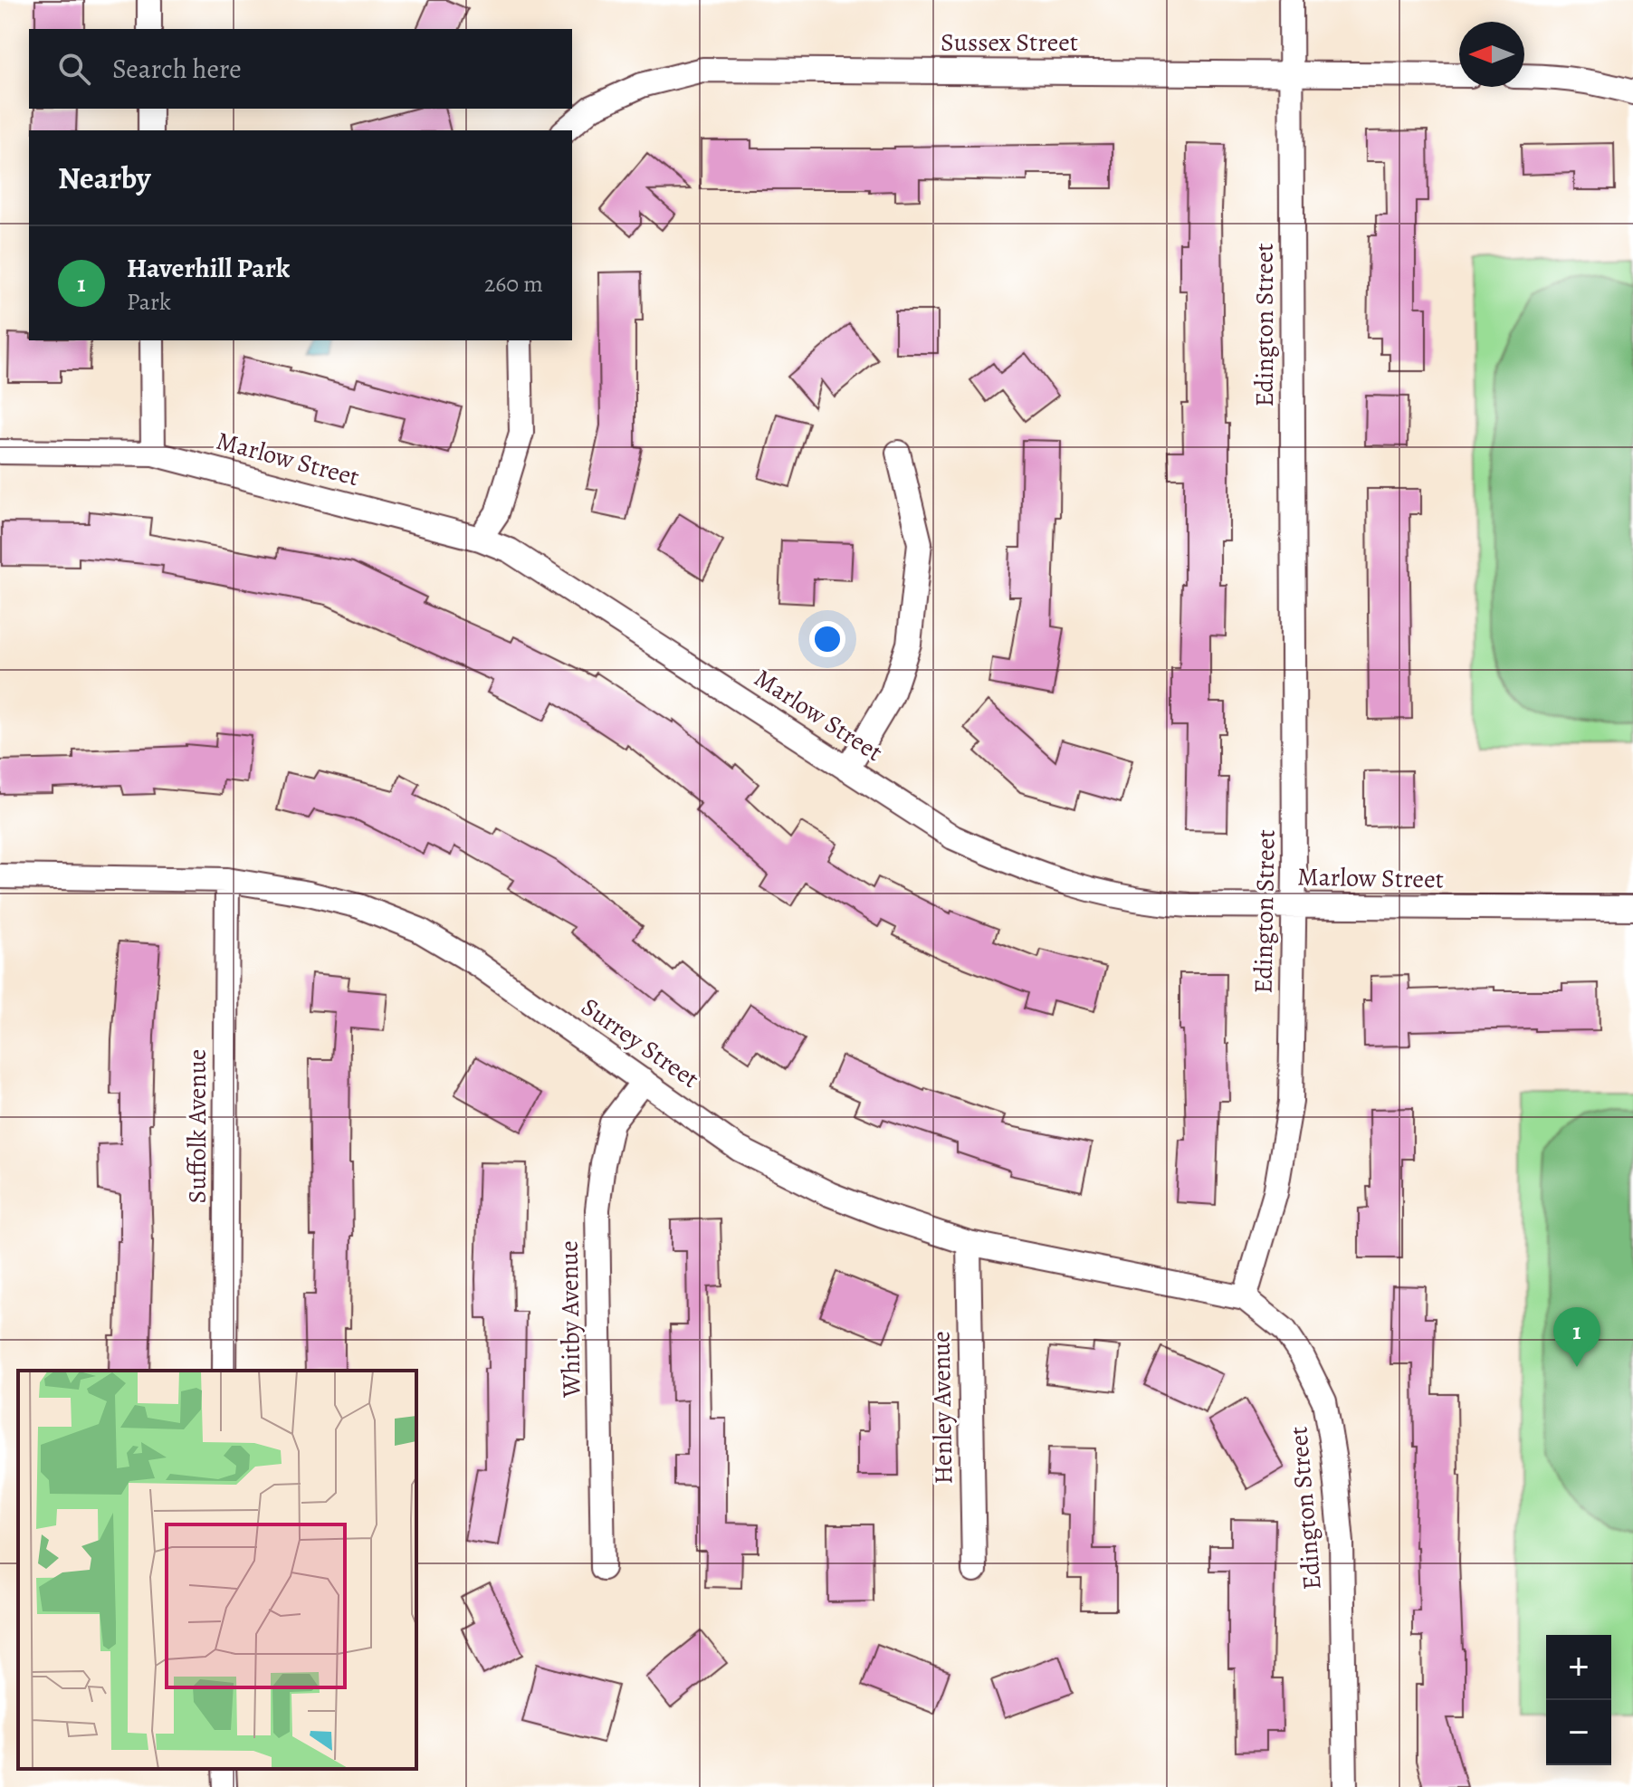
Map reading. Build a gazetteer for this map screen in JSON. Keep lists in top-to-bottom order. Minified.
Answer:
{"streets":{"street":["Sussex Street","Edington Street","Marlow Street","Surrey Street","Suffolk Avenue","Whitby Avenue","Henley Avenue"]},"crossings":[["Sussex Street","Edington Street"],["Edington Street","Marlow Street"],["Edington Street","Surrey Street"],["Surrey Street","Suffolk Avenue"],["Surrey Street","Whitby Avenue"],["Surrey Street","Henley Avenue"]],"north":"left","page":{"search":"Search here","heading":"Nearby","list":[{"mark":"1","name":"Haverhill Park","note":"Park","value":"260 m"}],"pins":"1","map_buttons":["+","−"]}}
